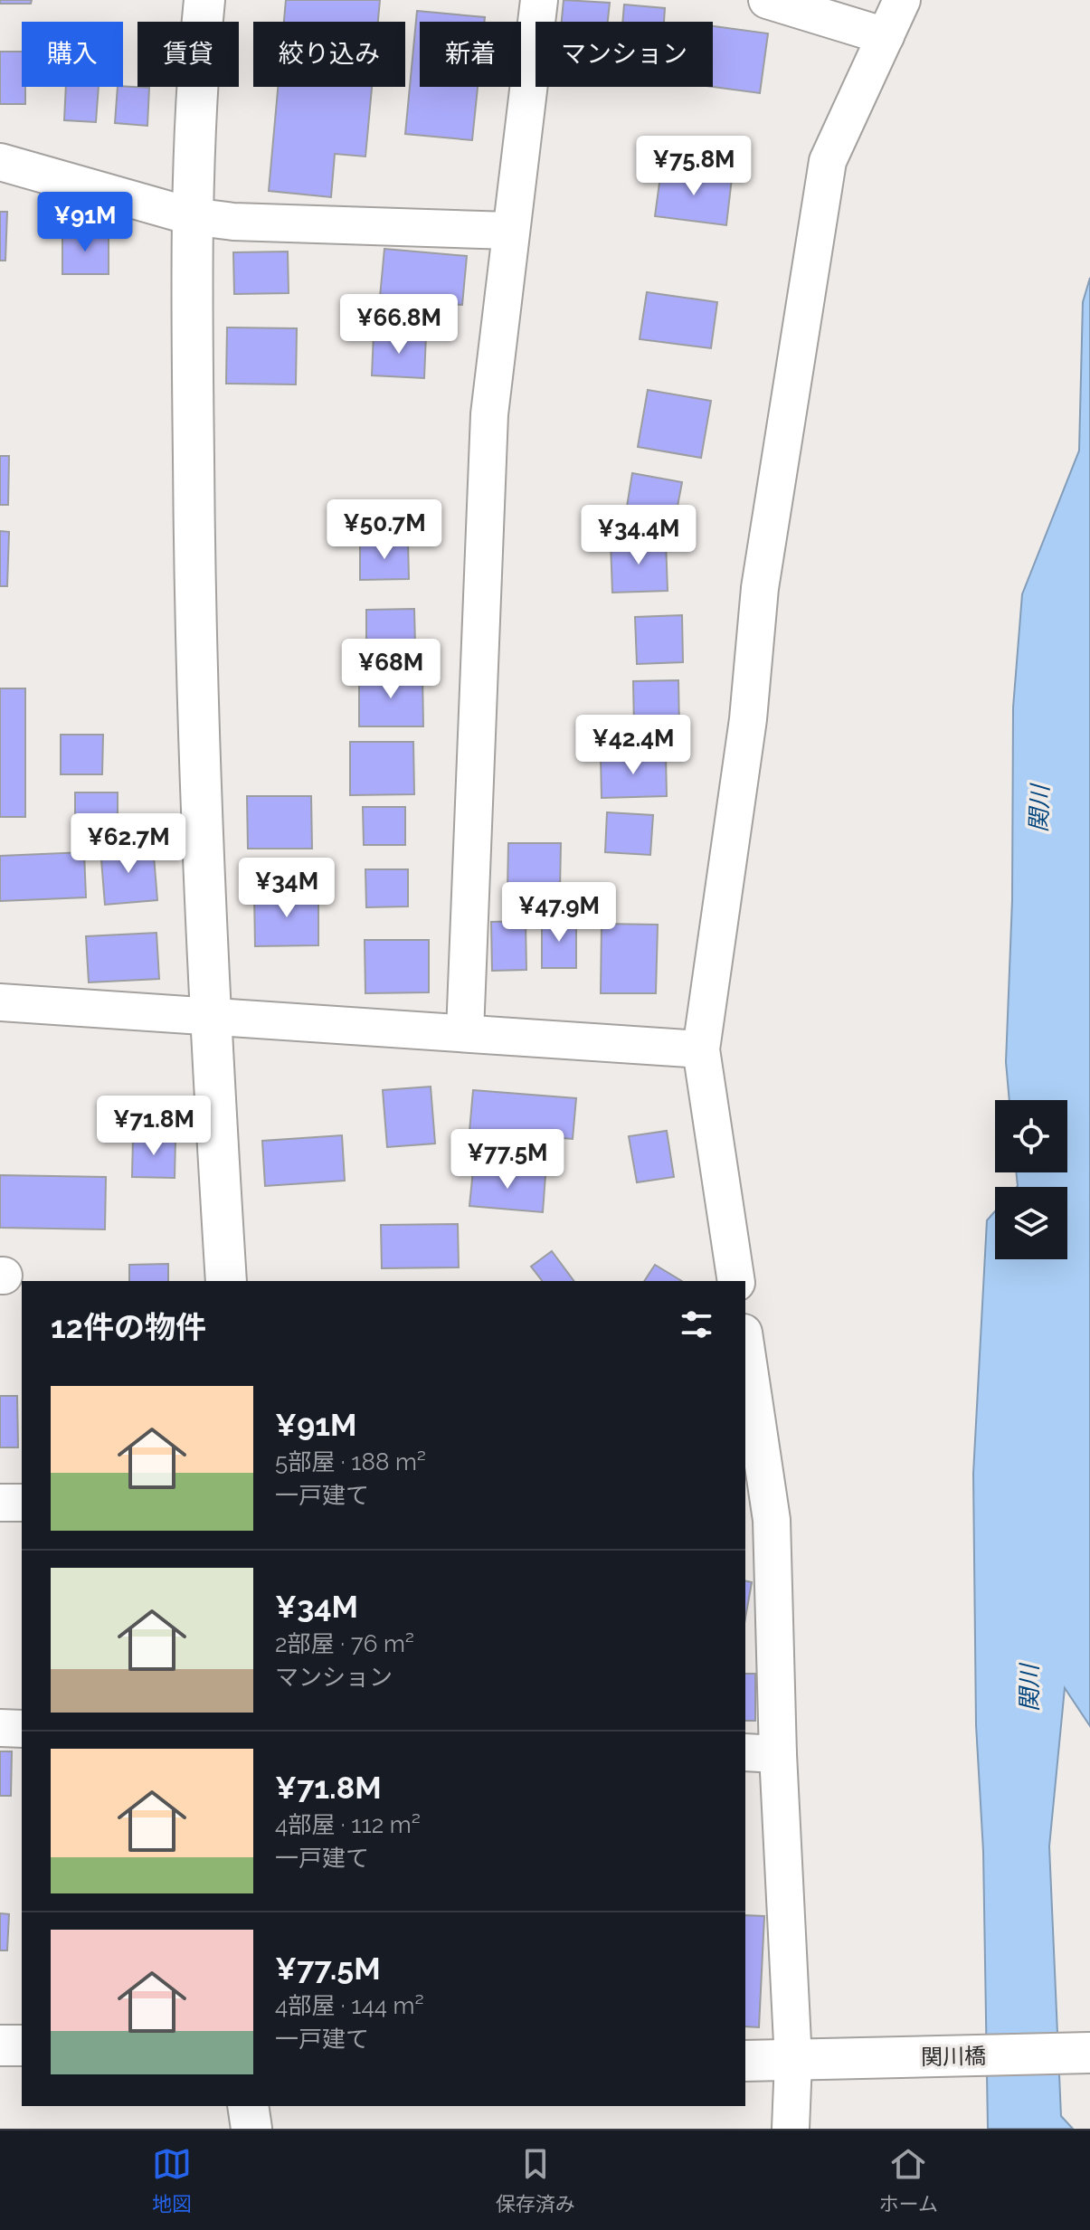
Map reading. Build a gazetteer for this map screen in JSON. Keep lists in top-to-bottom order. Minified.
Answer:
{"streets":{"street":["関川橋"]},"water":["関川"],"page":{"chip":["購入","賃貸","絞り込み","新着","マンション"],"price":["¥75.8M","¥91M","¥66.8M","¥50.7M","¥34.4M","¥68M","¥42.4M","¥62.7M","¥34M","¥47.9M","¥71.8M","¥77.5M"],"heading":"12件の物件","list":[{"name":"¥91M","note":"5部屋 · 188 m² · 一戸建て"},{"name":"¥34M","note":"2部屋 · 76 m² · マンション"},{"name":"¥71.8M","note":"4部屋 · 112 m² · 一戸建て"},{"name":"¥77.5M","note":"4部屋 · 144 m² · 一戸建て"}],"tabs":["地図","保存済み","ホーム"]}}
